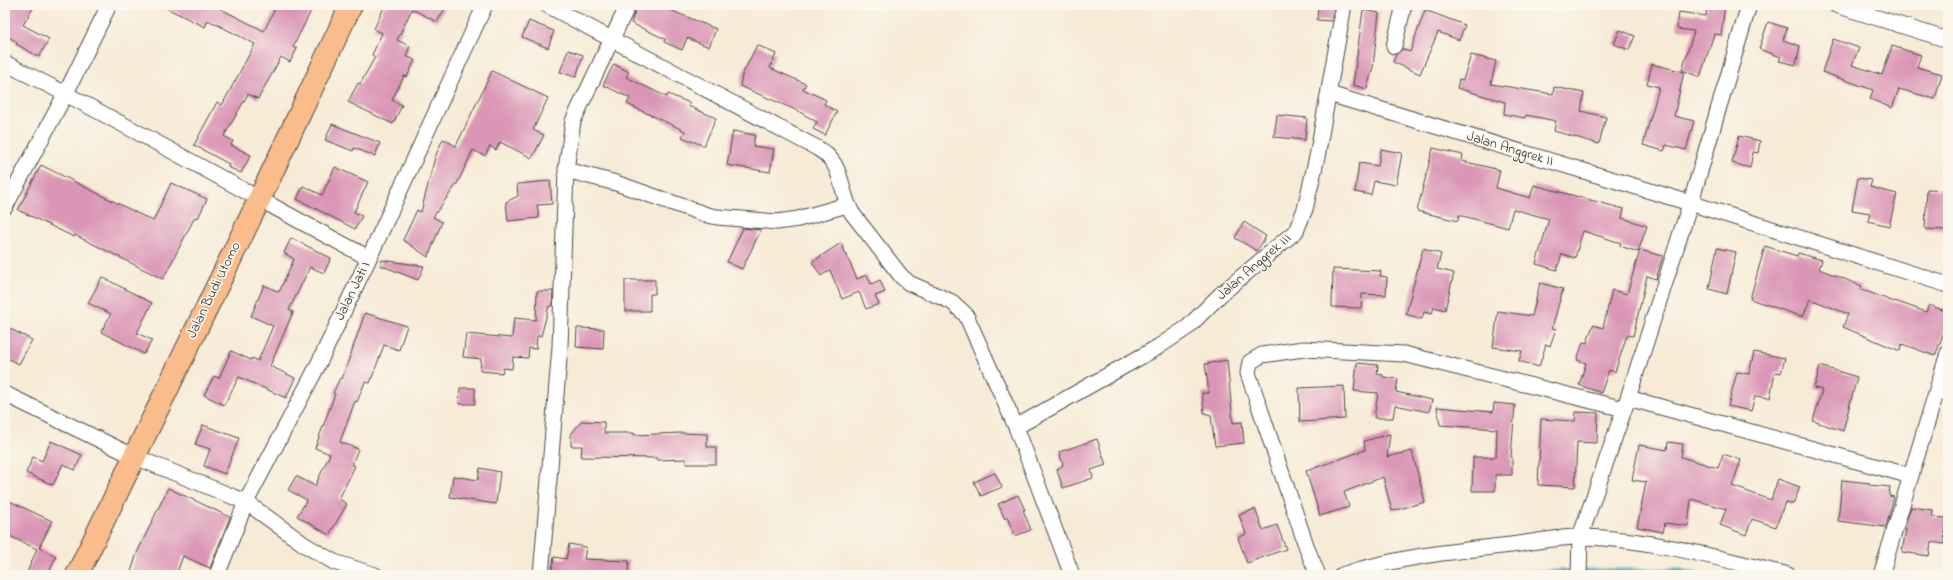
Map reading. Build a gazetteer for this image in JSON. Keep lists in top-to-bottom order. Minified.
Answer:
{"streets":{"main road":["Jalan Budi Utomo"],"street":["Jalan Anggrek II","Jalan Anggrek III","Jalan Jati I"]},"crossings":[["Jalan Anggrek II","Jalan Anggrek III"]]}
